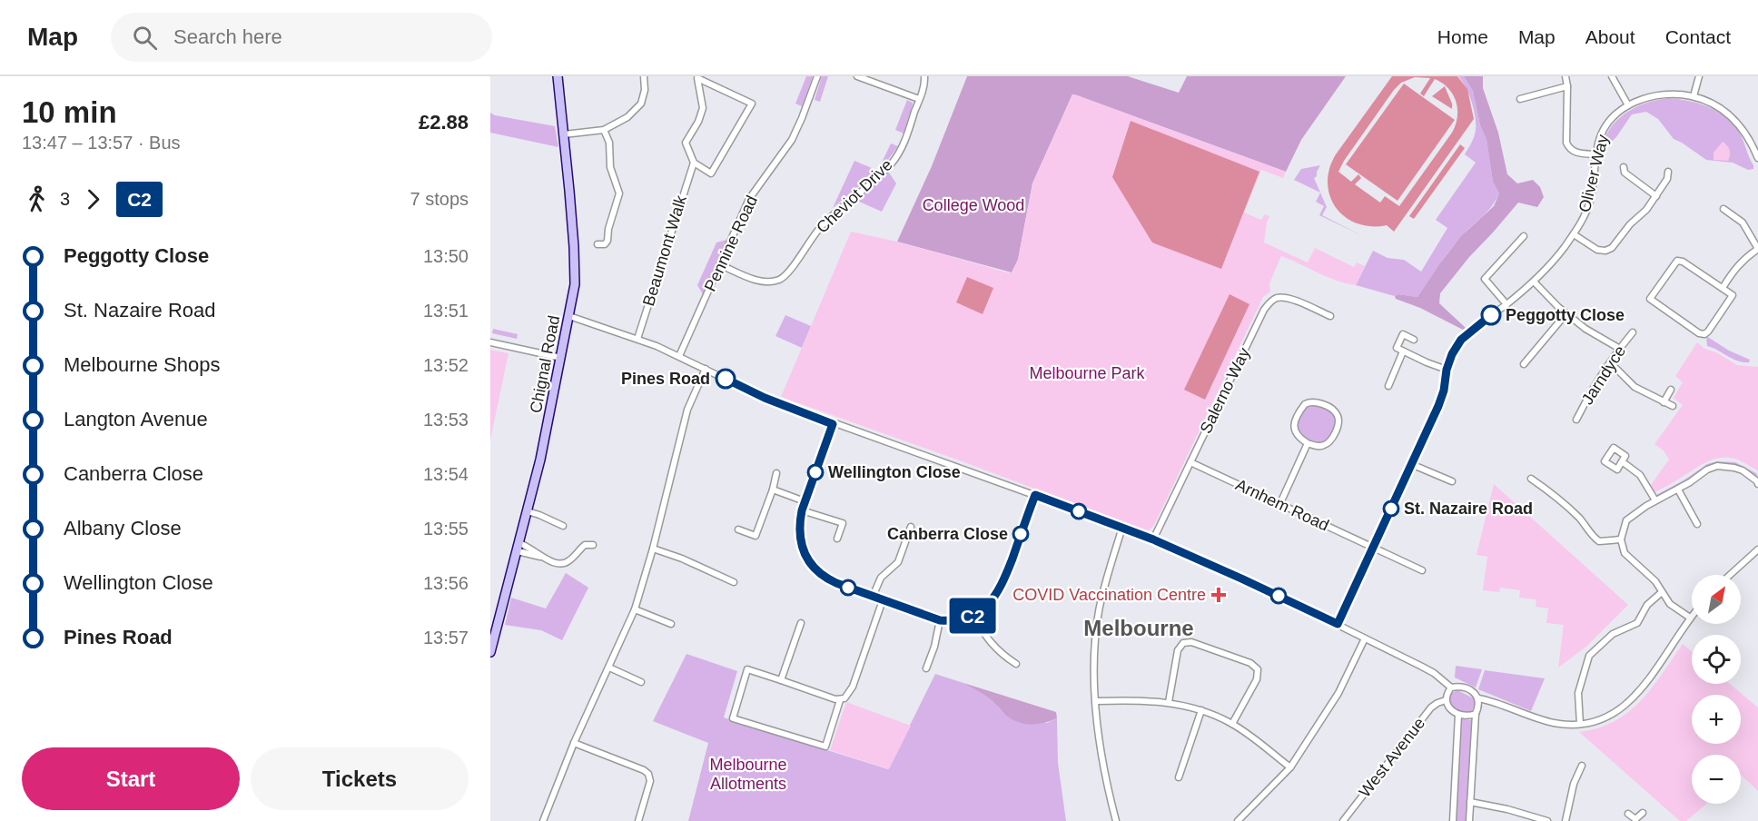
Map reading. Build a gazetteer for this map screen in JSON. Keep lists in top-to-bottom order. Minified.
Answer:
{"streets":{"street":["Oliver Way","Cheviot Drive","Pennine Road","Beaumont Walk","Chignal Road","Jarndyce","Salerno Way","Arnhem Road","West Avenue"]},"crossings":[["Oliver Way","Arnhem Road"],["Cheviot Drive","Pennine Road"],["Salerno Way","Arnhem Road"]],"districts":["Melbourne"],"parks":["College Wood","Melbourne Park","Melbourne Allotments"],"places":{"other":["Peggotty Close","Pines Road","Wellington Close","St. Nazaire Road","Canberra Close"],"health":["COVID Vaccination Centre"]},"lines":["bus line C2"],"north":"top right","page":{"header":"Map","search":"Search here","nav":["Home","Map","About","Contact"],"heading":["10 min","13:47 – 13:57 · Bus","£2.88"],"on_map":"C2","legs":["3","C2","7 stops"],"list":[{"name":"Peggotty Close","value":"13:50"},{"name":"St. Nazaire Road","value":"13:51"},{"name":"Melbourne Shops","value":"13:52"},{"name":"Langton Avenue","value":"13:53"},{"name":"Canberra Close","value":"13:54"},{"name":"Albany Close","value":"13:55"},{"name":"Wellington Close","value":"13:56"},{"name":"Pines Road","value":"13:57"}],"map_buttons":["+","−"],"buttons":["Start","Tickets"]}}
